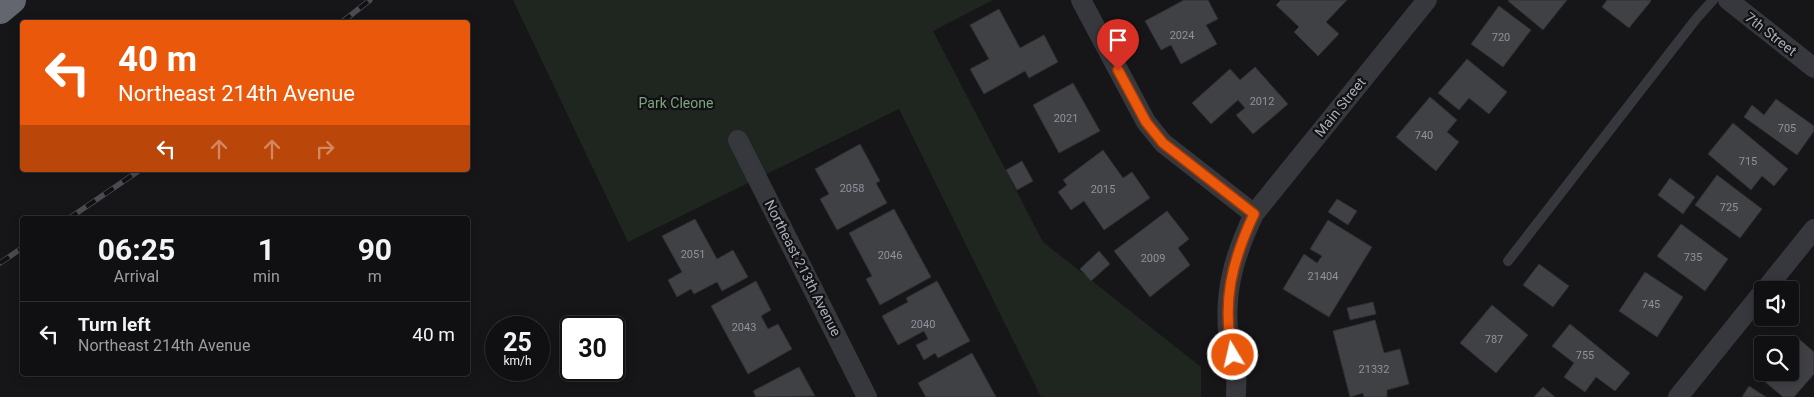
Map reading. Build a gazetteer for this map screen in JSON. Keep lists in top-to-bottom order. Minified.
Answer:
{"streets":{"street":["7th Street","Main Street","Northeast 213th Avenue"]},"parks":["Park Cleone"],"house_numbers":["2024","720","2012","2021","705","740","715","2058","2015","725","2051","2046","735","2009","21404","745","2040","2043","787","755","21332"],"page":{"turn":["40 m","Northeast 214th Avenue"],"eta":["06:25","Arrival","1","min","90","m"],"list":[{"name":"Turn left","note":"Northeast 214th Avenue","value":"40 m"}],"speed":"25 km/h","limit":"30"}}
